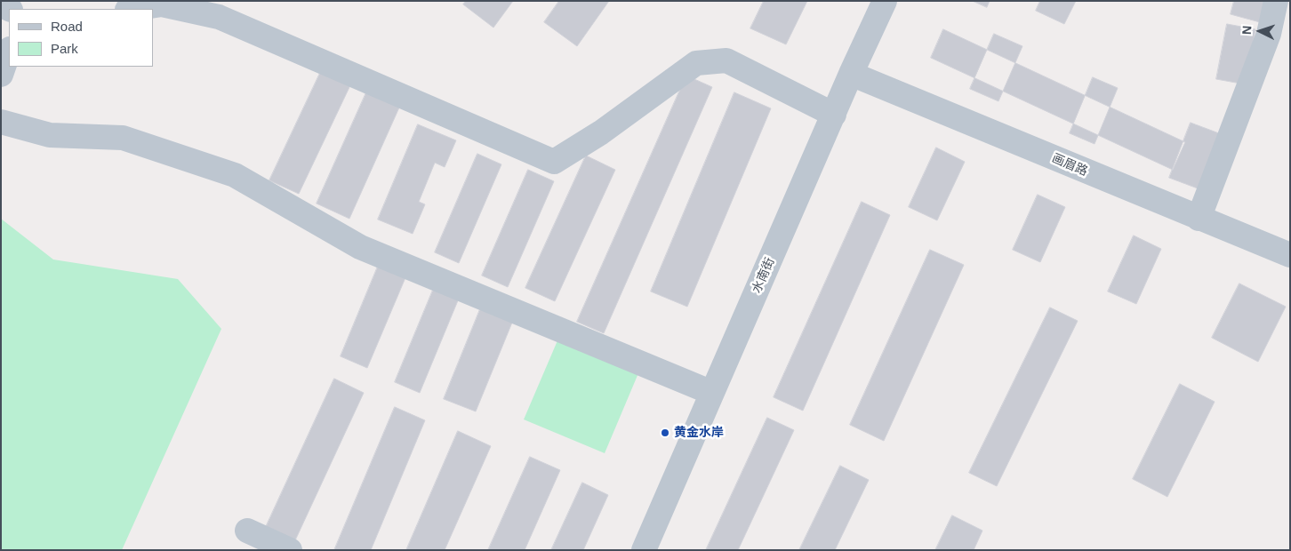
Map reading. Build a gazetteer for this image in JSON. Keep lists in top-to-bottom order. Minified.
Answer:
{"streets":{"street":["画眉路","水南街"]},"crossings":[["画眉路","水南街"]],"places":["黄金水岸"],"legend":["Road","Park"],"north":"left"}
